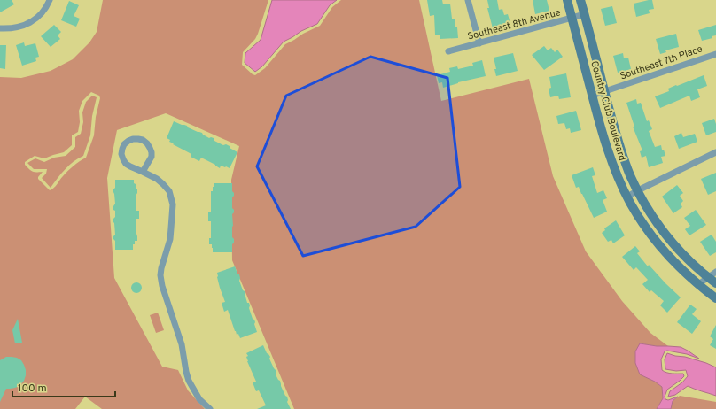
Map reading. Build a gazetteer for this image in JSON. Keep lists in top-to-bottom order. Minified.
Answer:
{"streets":{"main road":["Country Club Boulevard"],"street":["Southeast 8th Avenue","Southeast 7th Place"]},"crossings":[["Southeast 8th Avenue","Country Club Boulevard"],["Southeast 7th Place","Country Club Boulevard"]],"scale_bar":"100 m"}
